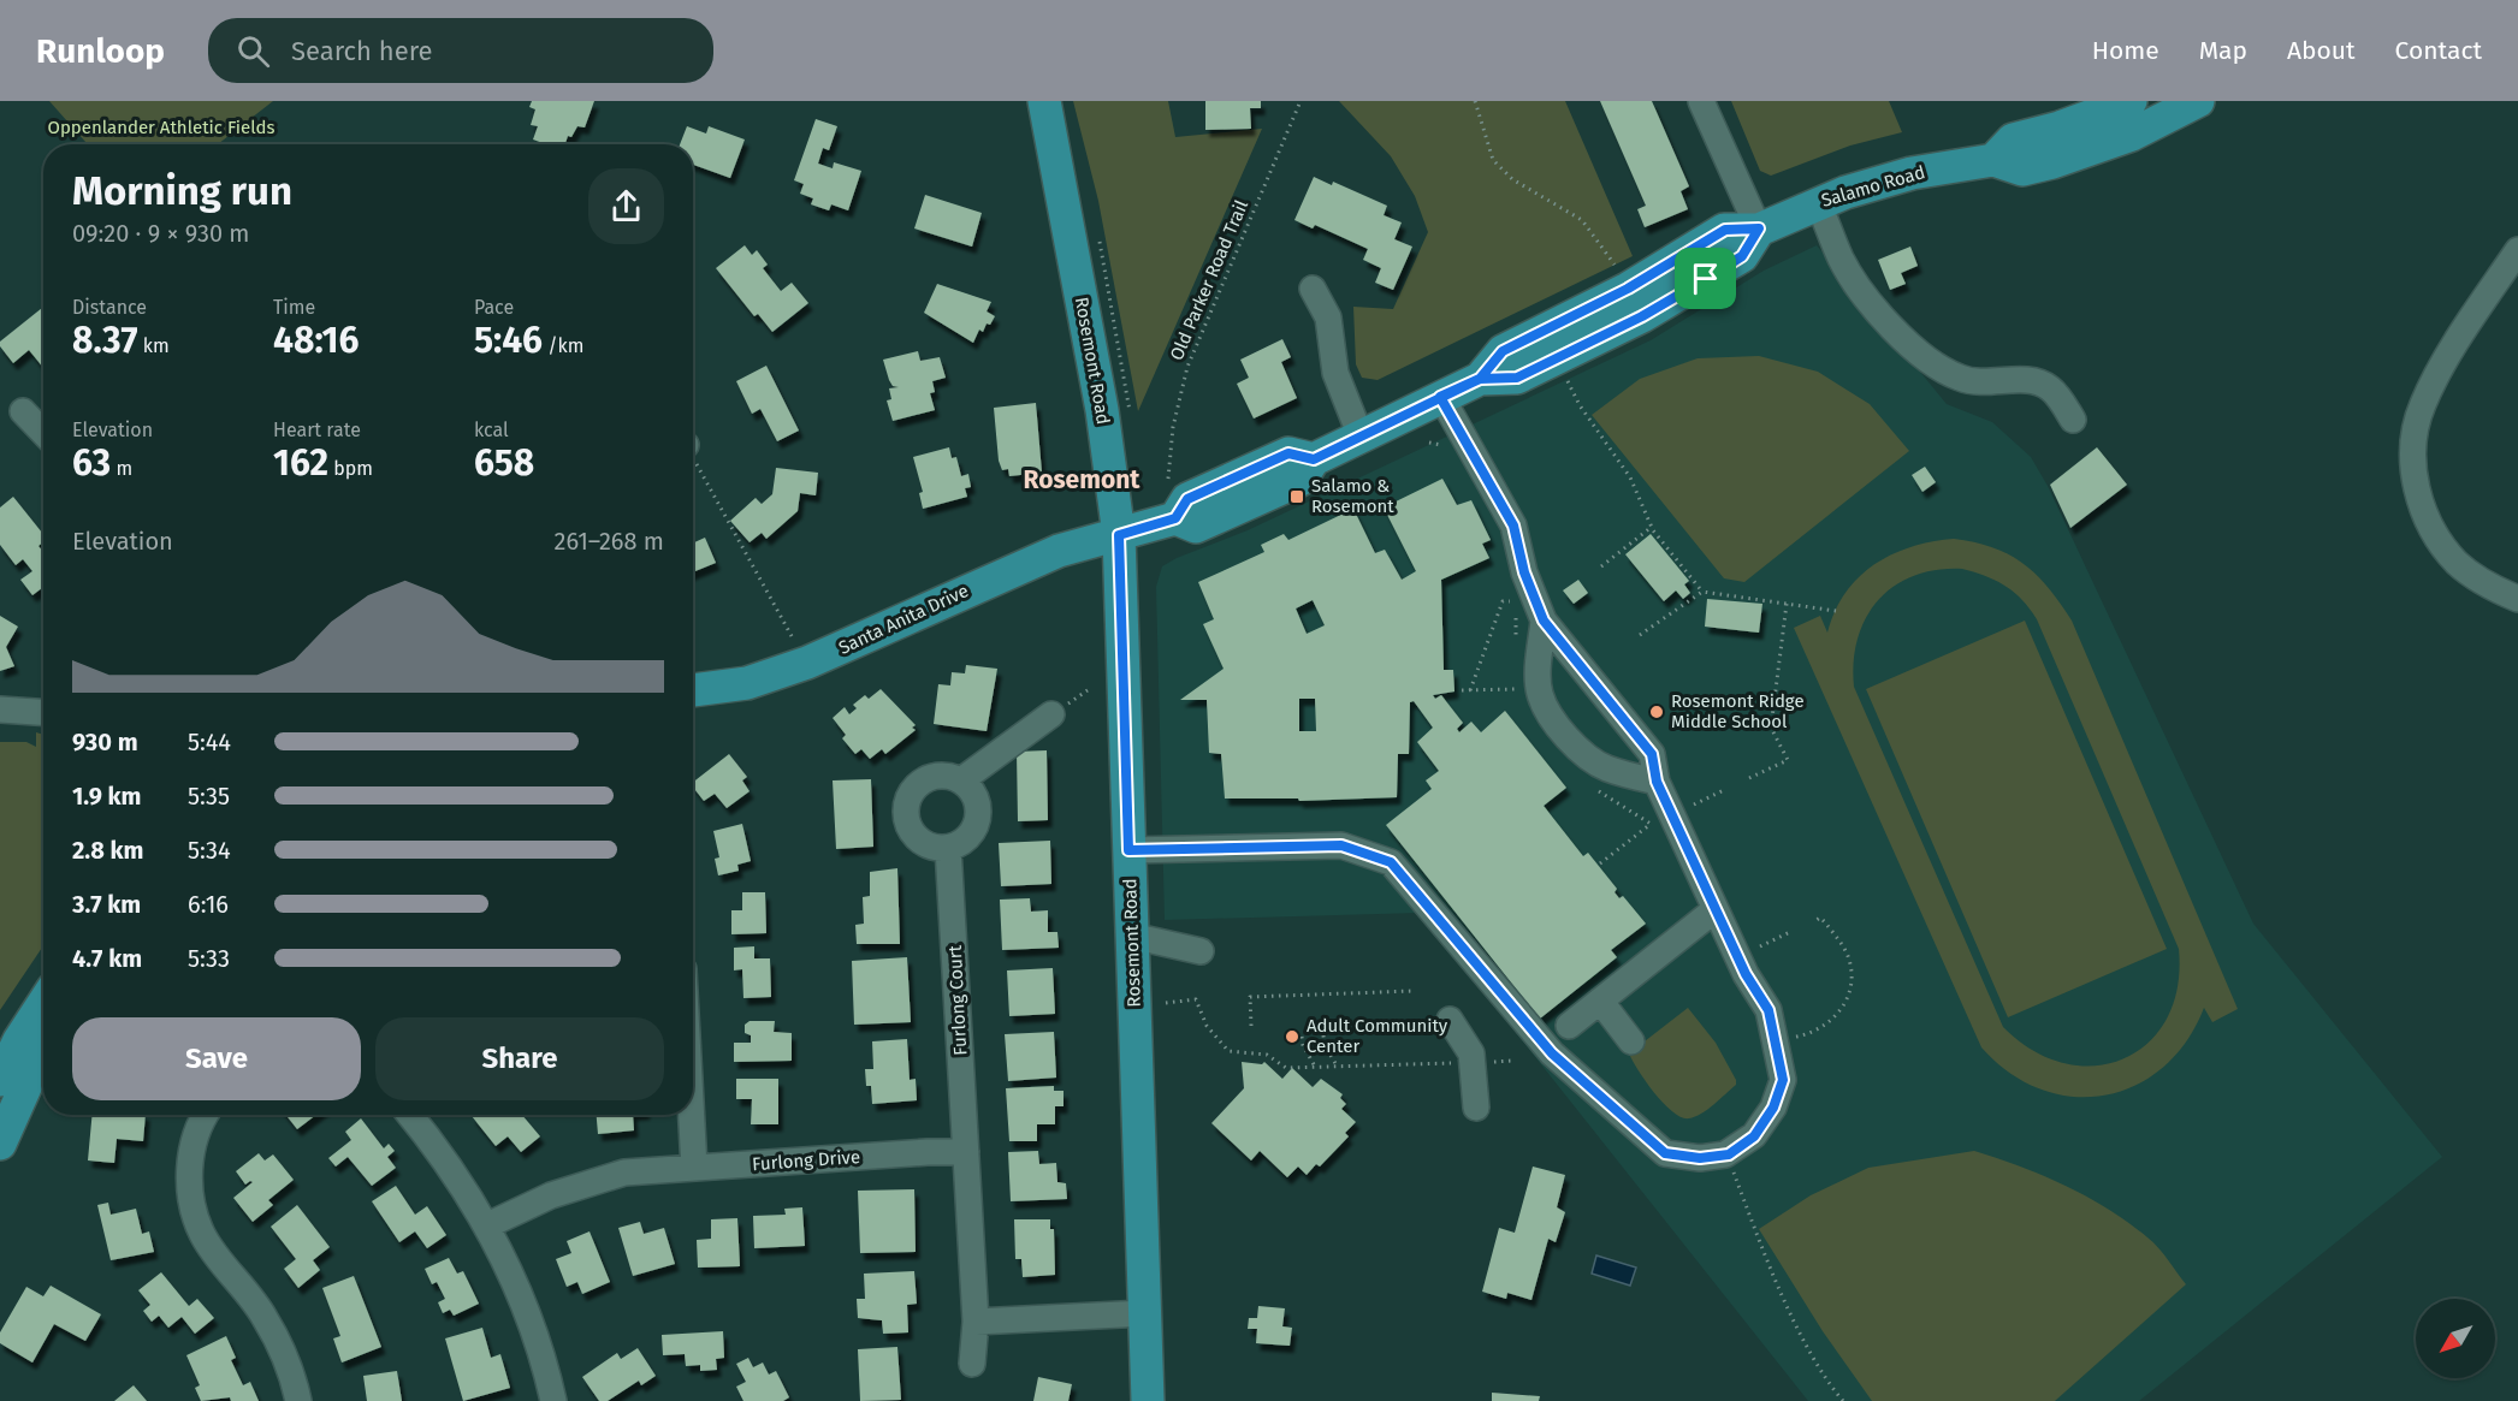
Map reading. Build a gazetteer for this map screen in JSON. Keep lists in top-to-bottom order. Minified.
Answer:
{"streets":{"main road":["Salamo Road","Rosemont Road","Santa Anita Drive"],"street":["Furlong Court","Furlong Drive"],"path":["Old Parker Road Trail"]},"crossings":[["Salamo Road","Rosemont Road"],["Salamo Road","Santa Anita Drive"],["Rosemont Road","Santa Anita Drive"],["Furlong Court","Furlong Drive"]],"districts":["Rosemont"],"parks":["Oppenlander Athletic Fields"],"places":{"transit":["Salamo & Rosemont"],"other":["Rosemont Ridge Middle School","Adult Community Center"]},"north":"bottom left","page":{"header":"Runloop","search":"Search here","nav":["Home","Map","About","Contact"],"heading":["Morning run","09:20 · 9 × 930 m"],"stats":[["Distance","8.37 km"],["Time","48:16"],["Pace","5:46 /km"],["Elevation","63 m"],["Heart rate","162 bpm"],["kcal","658"]],"chart":["Elevation","261–268 m"],"list":[{"name":"930 m","note":"5:44"},{"name":"1.9 km","note":"5:35"},{"name":"2.8 km","note":"5:34"},{"name":"3.7 km","note":"6:16"},{"name":"4.7 km","note":"5:33"}],"buttons":["Save","Share"]}}
